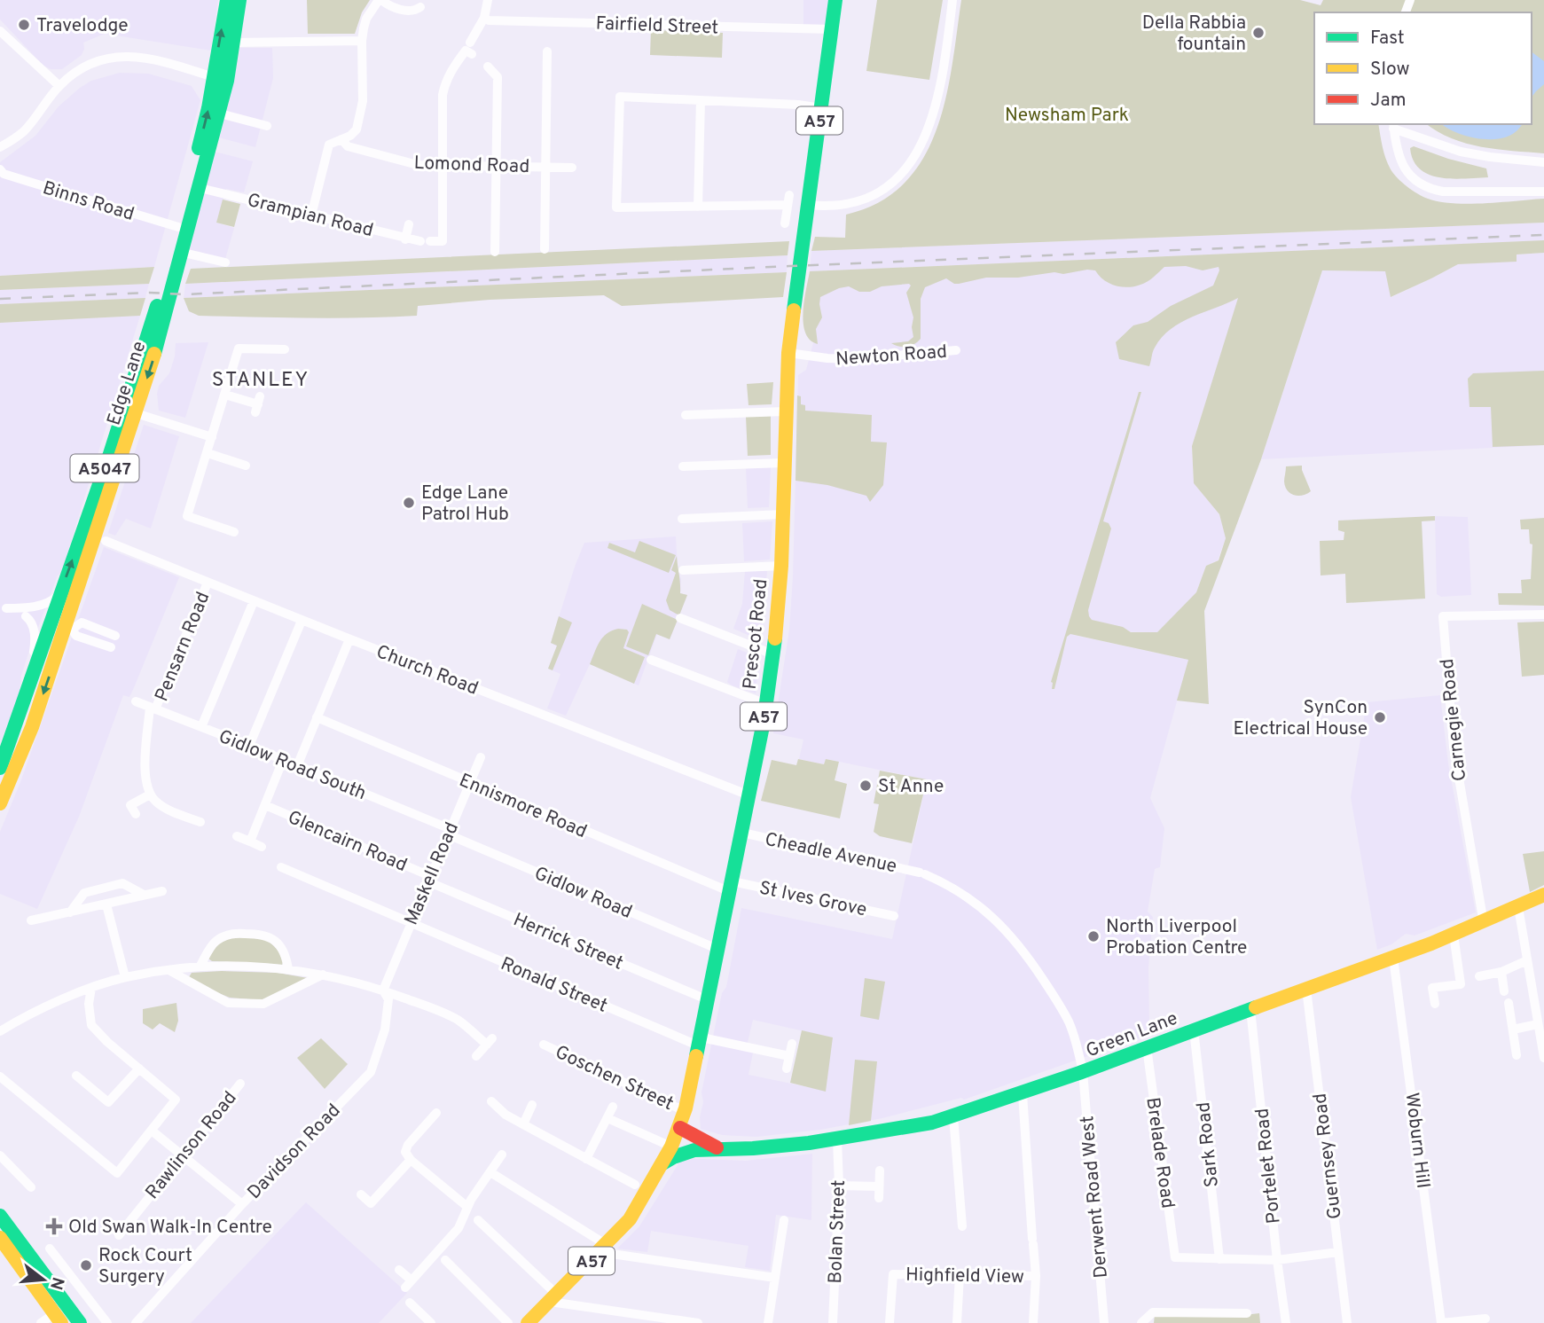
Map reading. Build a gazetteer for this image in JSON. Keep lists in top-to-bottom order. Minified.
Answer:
{"streets":{"main road":["A57","Edge Lane","A5047","Prescot Road","Green Lane"],"street":["Fairfield Street","Lomond Road","Binns Road","Grampian Road","Newton Road","Pensarn Road","Church Road","Carnegie Road","Gidlow Road South","Ennismore Road","Glencairn Road","Cheadle Avenue","Maskell Road","Gidlow Road","St Ives Grove","Herrick Street","Ronald Street","Goschen Street","Woburn Hill","Rawlinson Road","Sark Road","Davidson Road","Brelade Road","Guernsey Road","Portelet Road","Derwent Road West","Bolan Street","Highfield View"]},"crossings":[["Fairfield Street","Prescot Road"],["Binns Road","Edge Lane"],["Grampian Road","Edge Lane"],["Newton Road","Prescot Road"],["Prescot Road","Church Road"],["Prescot Road","Ennismore Road"],["Prescot Road","Cheadle Avenue"],["Prescot Road","Gidlow Road"],["Prescot Road","St Ives Grove"],["Prescot Road","Herrick Street"],["Prescot Road","Ronald Street"],["Prescot Road","Green Lane"],["Prescot Road","Goschen Street"],["Pensarn Road","Church Road"],["Pensarn Road","Gidlow Road South"],["Carnegie Road","Green Lane"],["Gidlow Road South","Maskell Road"],["Gidlow Road South","Gidlow Road"],["Ennismore Road","Maskell Road"],["Ennismore Road","St Ives Grove"],["Glencairn Road","Maskell Road"],["Glencairn Road","Herrick Street"],["Cheadle Avenue","Green Lane"],["Cheadle Avenue","Derwent Road West"],["Maskell Road","Gidlow Road"],["Maskell Road","Herrick Street"],["Maskell Road","Ronald Street"],["Maskell Road","Davidson Road"],["Green Lane","Woburn Hill"],["Green Lane","Sark Road"],["Green Lane","Brelade Road"],["Green Lane","Guernsey Road"],["Green Lane","Portelet Road"],["Green Lane","Derwent Road West"],["Green Lane","Bolan Street"],["Sark Road","Brelade Road"]],"districts":["STANLEY"],"parks":["Newsham Park"],"places":{"other":["Travelodge","Della Rabbia fountain","Edge Lane Patrol Hub","SynCon Electrical House","St Anne","North Liverpool Probation Centre","Rock Court Surgery"],"health":["Old Swan Walk-In Centre"]},"legend":["Fast","Slow","Jam"],"north":"right"}
